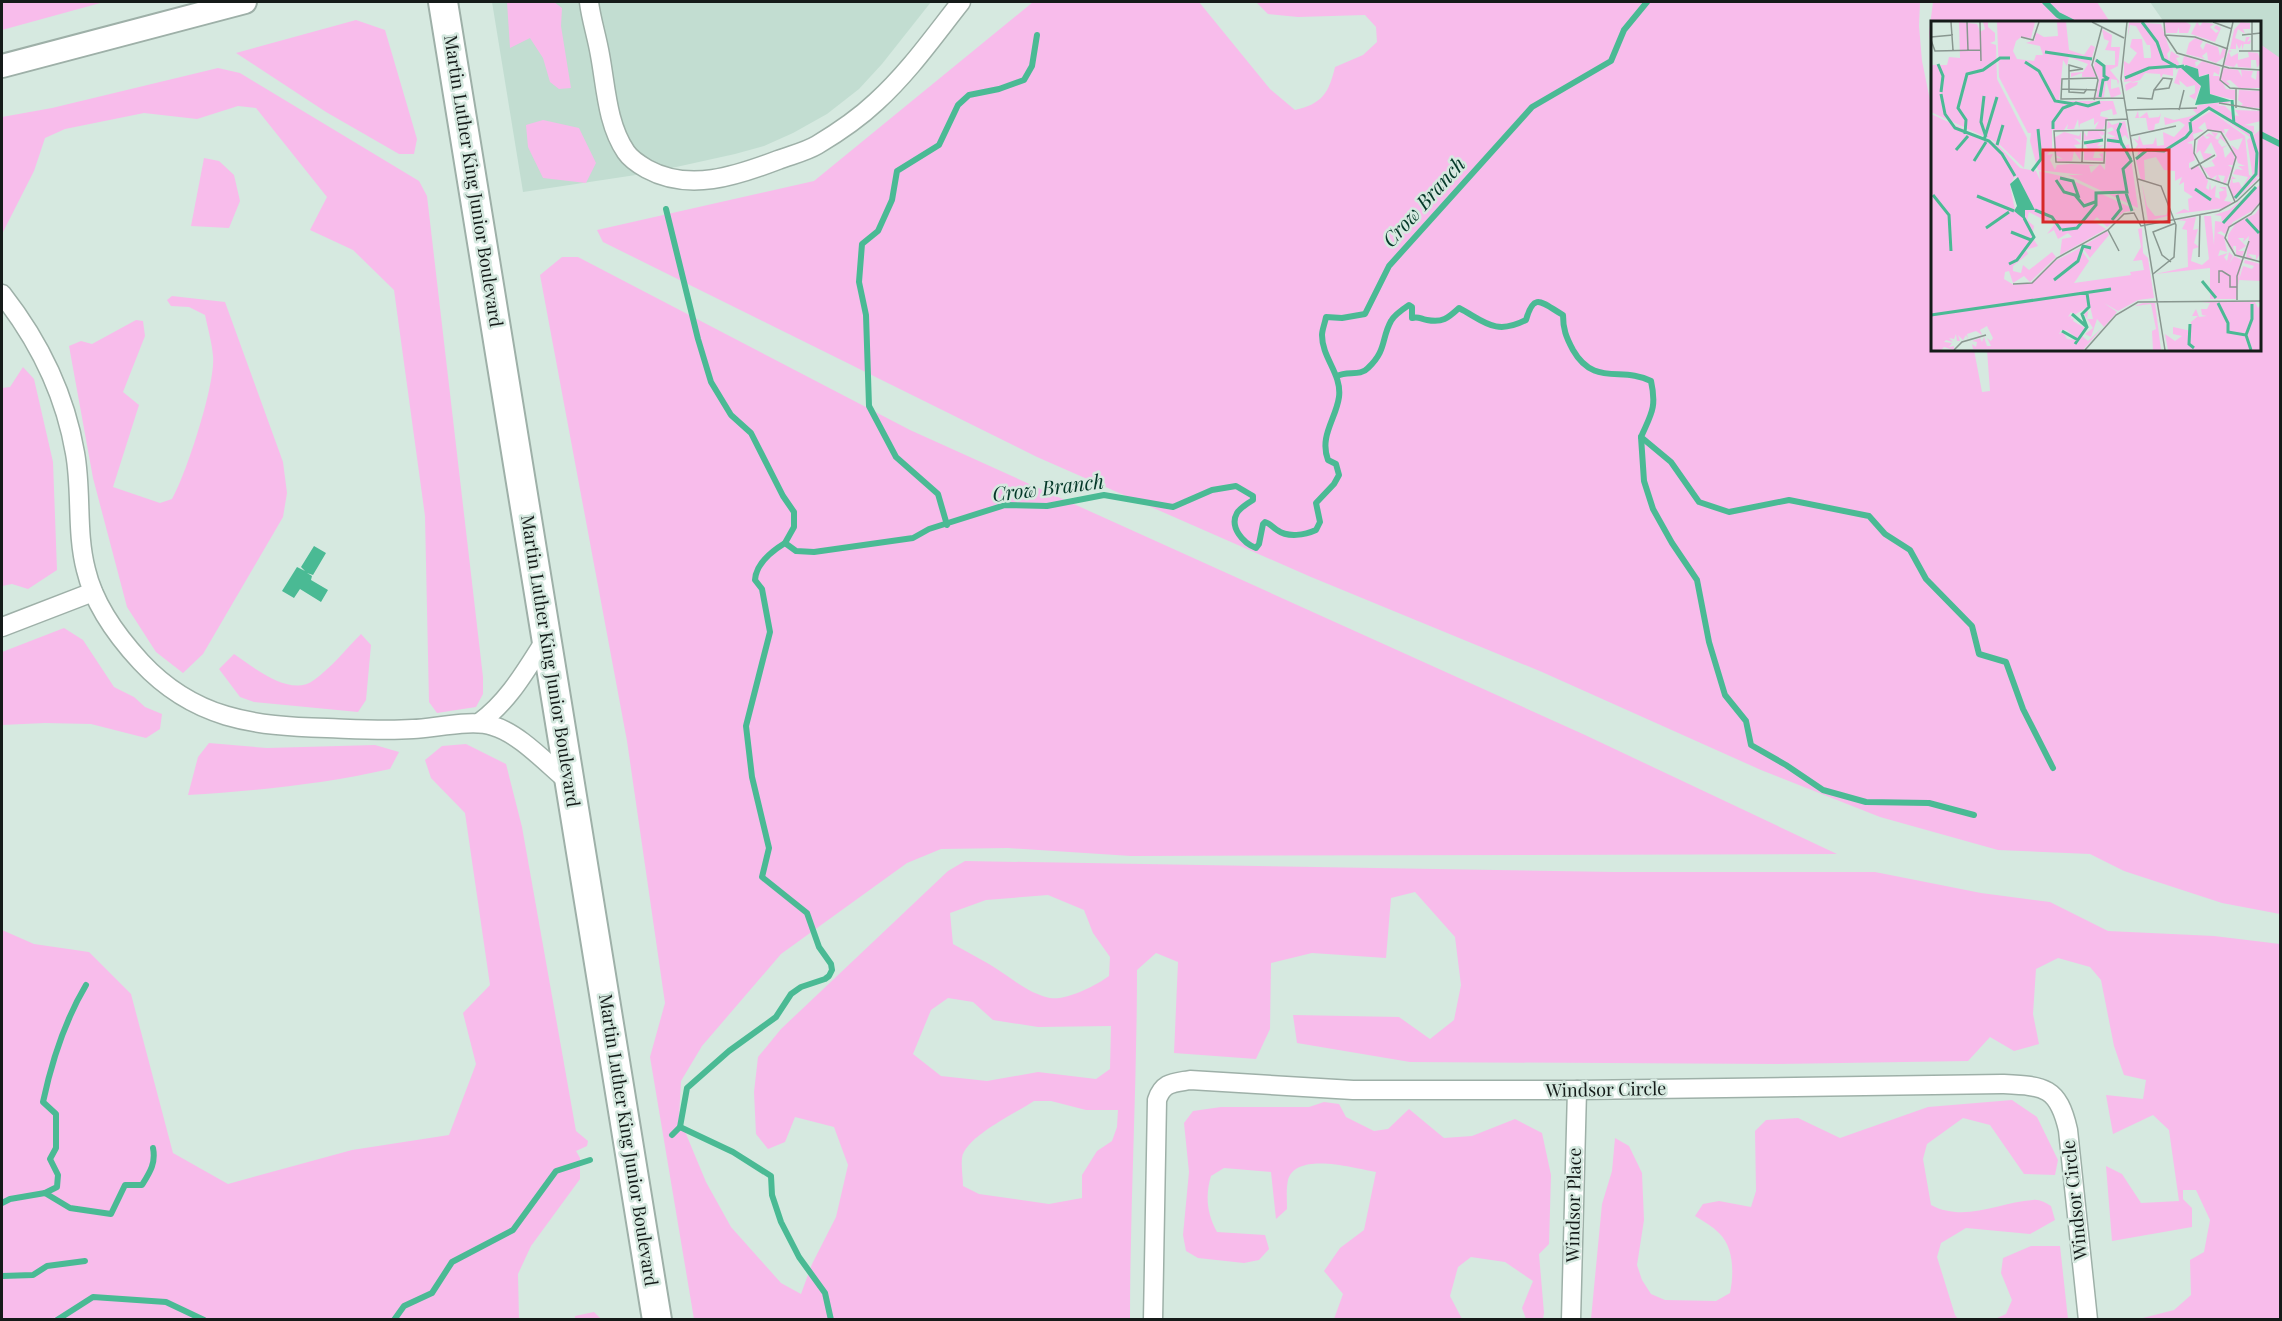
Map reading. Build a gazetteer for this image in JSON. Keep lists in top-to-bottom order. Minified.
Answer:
{"streets":{"main road":["Martin Luther King Junior Boulevard"],"street":["Windsor Circle","Windsor Place"]},"crossings":[["Windsor Circle","Windsor Place"]],"water":["Crow Branch"]}
